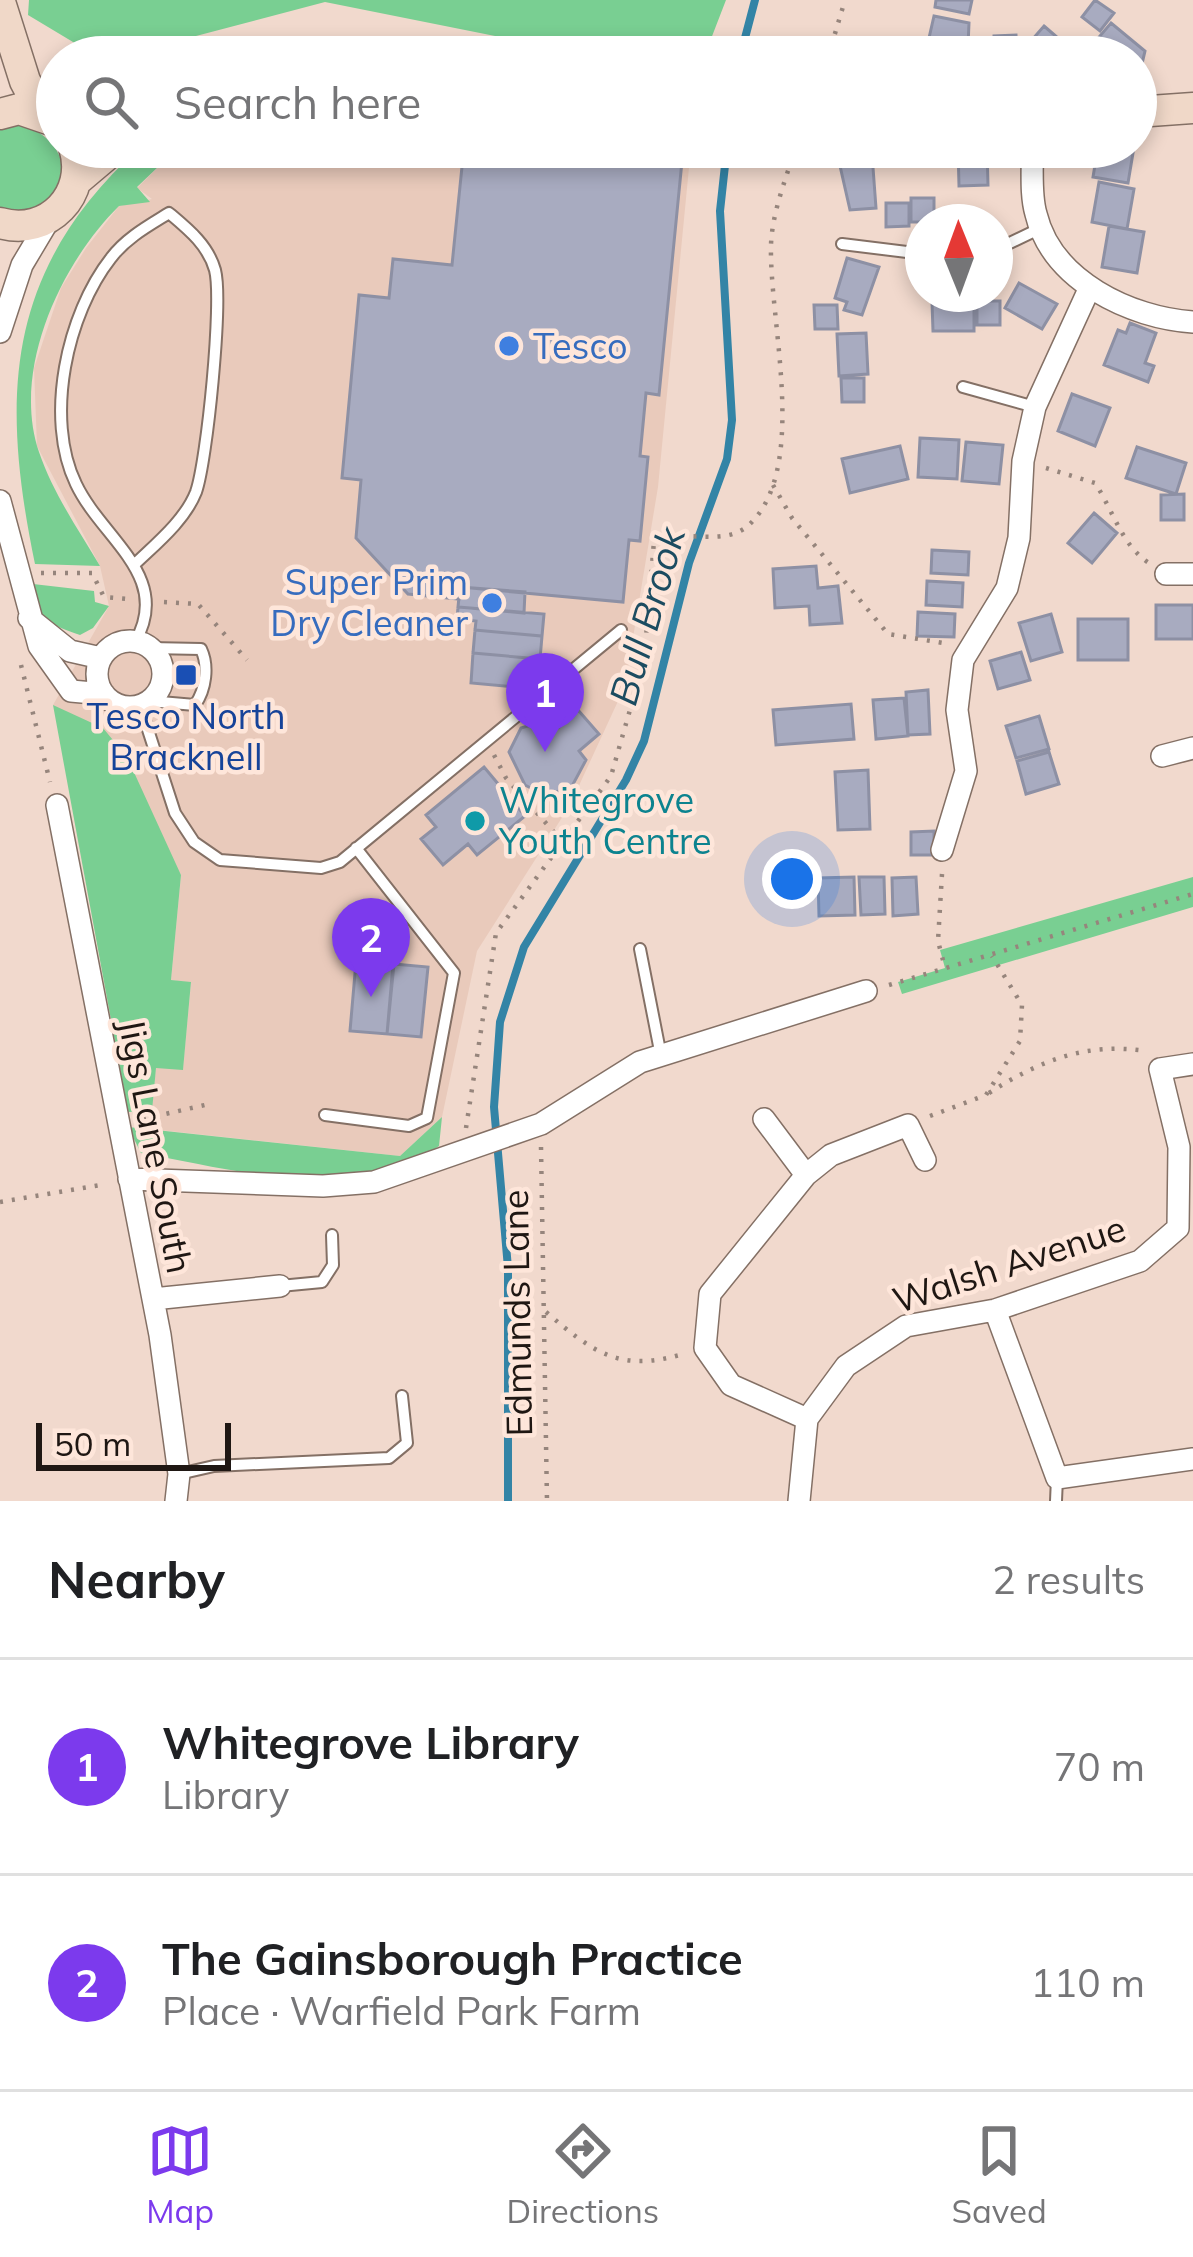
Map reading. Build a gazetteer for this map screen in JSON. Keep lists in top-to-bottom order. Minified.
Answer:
{"streets":{"street":["Jigs Lane South","Walsh Avenue"],"path":["Edmunds Lane"]},"water":["Bull Brook"],"places":{"other":["Tesco","Super Prim Dry Cleaner","Whitegrove Youth Centre"],"transit":["Tesco North Bracknell"]},"scale_bar":"50 m","north":"top","page":{"search":"Search here","pins":["1","2"],"scale":"50 m","heading":["Nearby","2 results"],"list":[{"mark":"1","name":"Whitegrove Library","note":"Library","value":"70 m"},{"mark":"2","name":"The Gainsborough Practice","note":"Place · Warfield Park Farm","value":"110 m"}],"nav":["Map","Directions","Saved"]}}
